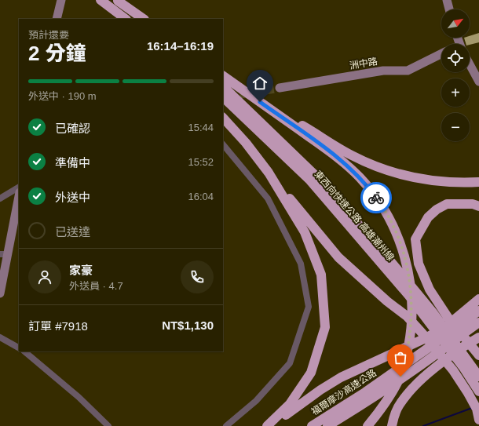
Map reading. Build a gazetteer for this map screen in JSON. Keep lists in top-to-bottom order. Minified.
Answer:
{"streets":{"highway":["東西向快速公路 高雄潮州線","福爾摩沙高速公路"],"street":["洲中路"]},"north":"top right","page":{"map_buttons":["+","−"],"heading":["2 分鐘","預計還要","16:14–16:19"],"panel":["家豪","外送員 · 4.7","訂單 #7918","NT$1,130"],"bar":"外送中 · 190 m","list":[["已確認","15:44"],["準備中","15:52"],["外送中","16:04"],"已送達"]}}
